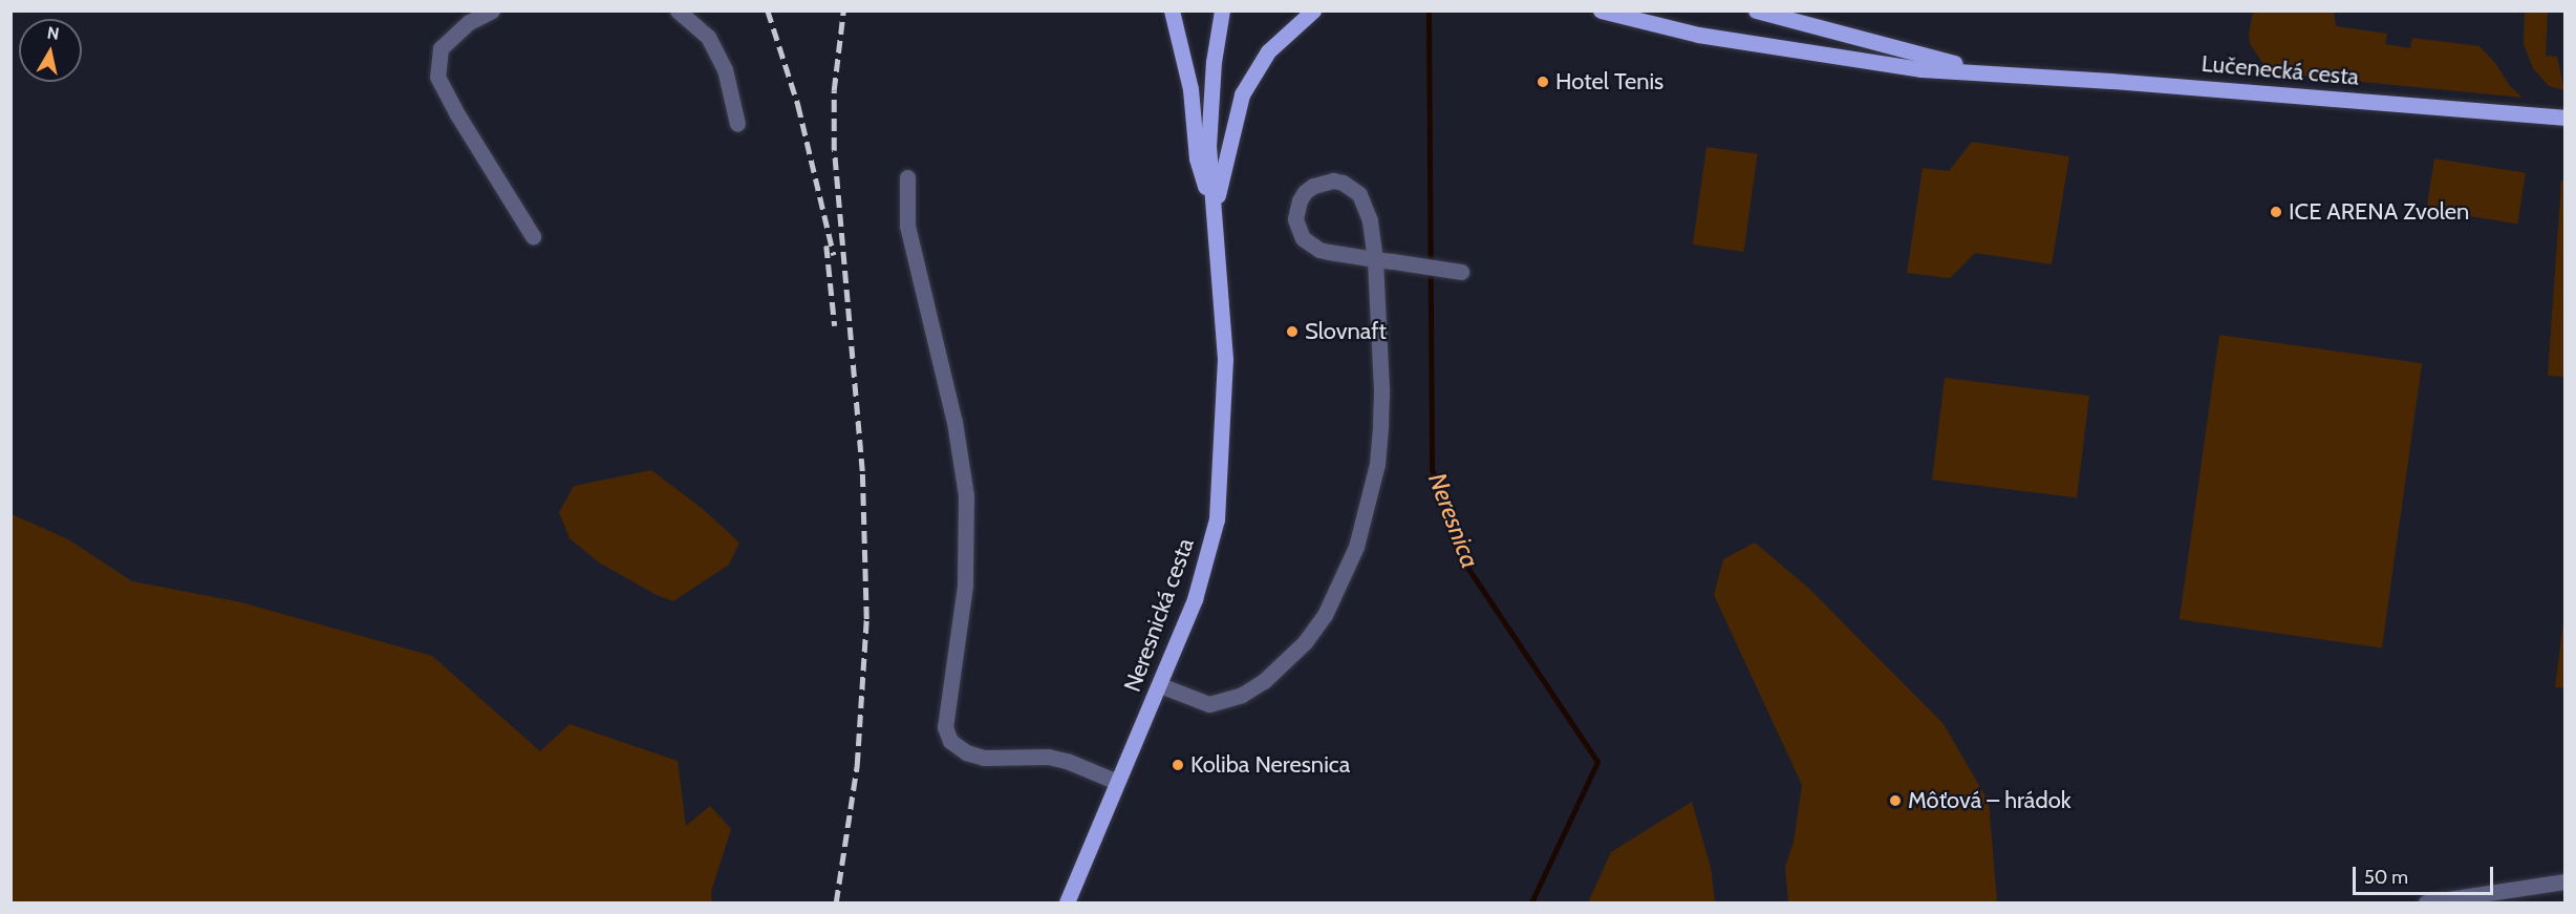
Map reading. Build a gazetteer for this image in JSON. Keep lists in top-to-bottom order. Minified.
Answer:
{"streets":{"main road":["Lučenecká cesta","Neresnická cesta"]},"water":["Neresnica"],"places":["Hotel Tenis","ICE ARENA Zvolen","Slovnaft","Koliba Neresnica","Môťová – hrádok"],"scale_bar":"50 m","north":"top"}
